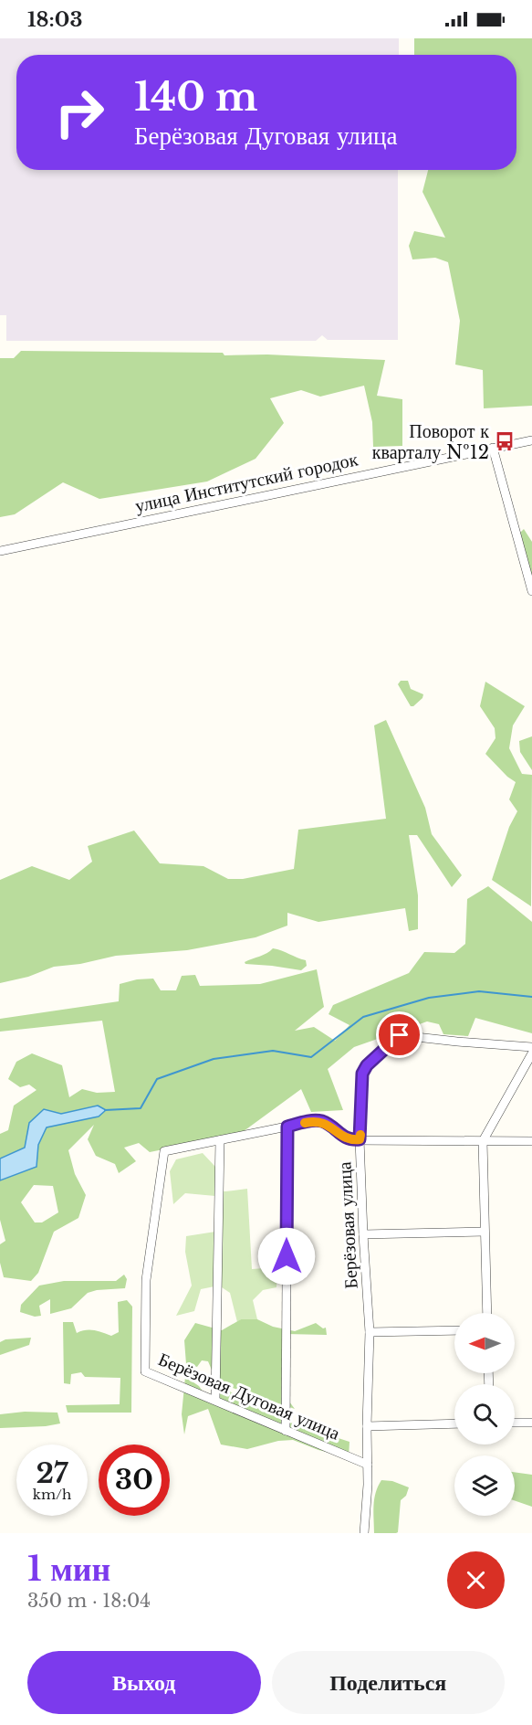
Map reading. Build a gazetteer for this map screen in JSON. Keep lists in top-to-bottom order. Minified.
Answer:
{"streets":{"street":["улица Институтский городок","Берёзовая улица","Берёзовая Дуговая улица"]},"crossings":[["Берёзовая улица","Берёзовая Дуговая улица"]],"places":{"bus stop":["Поворот к кварталу №12"]},"north":"left","page":{"status":"18:03","turn":["140 m","Берёзовая Дуговая улица"],"speed":"27 km/h","limit":"30","heading":["1 мин","350 m · 18:04"],"buttons":["Выход","Поделиться"]}}
